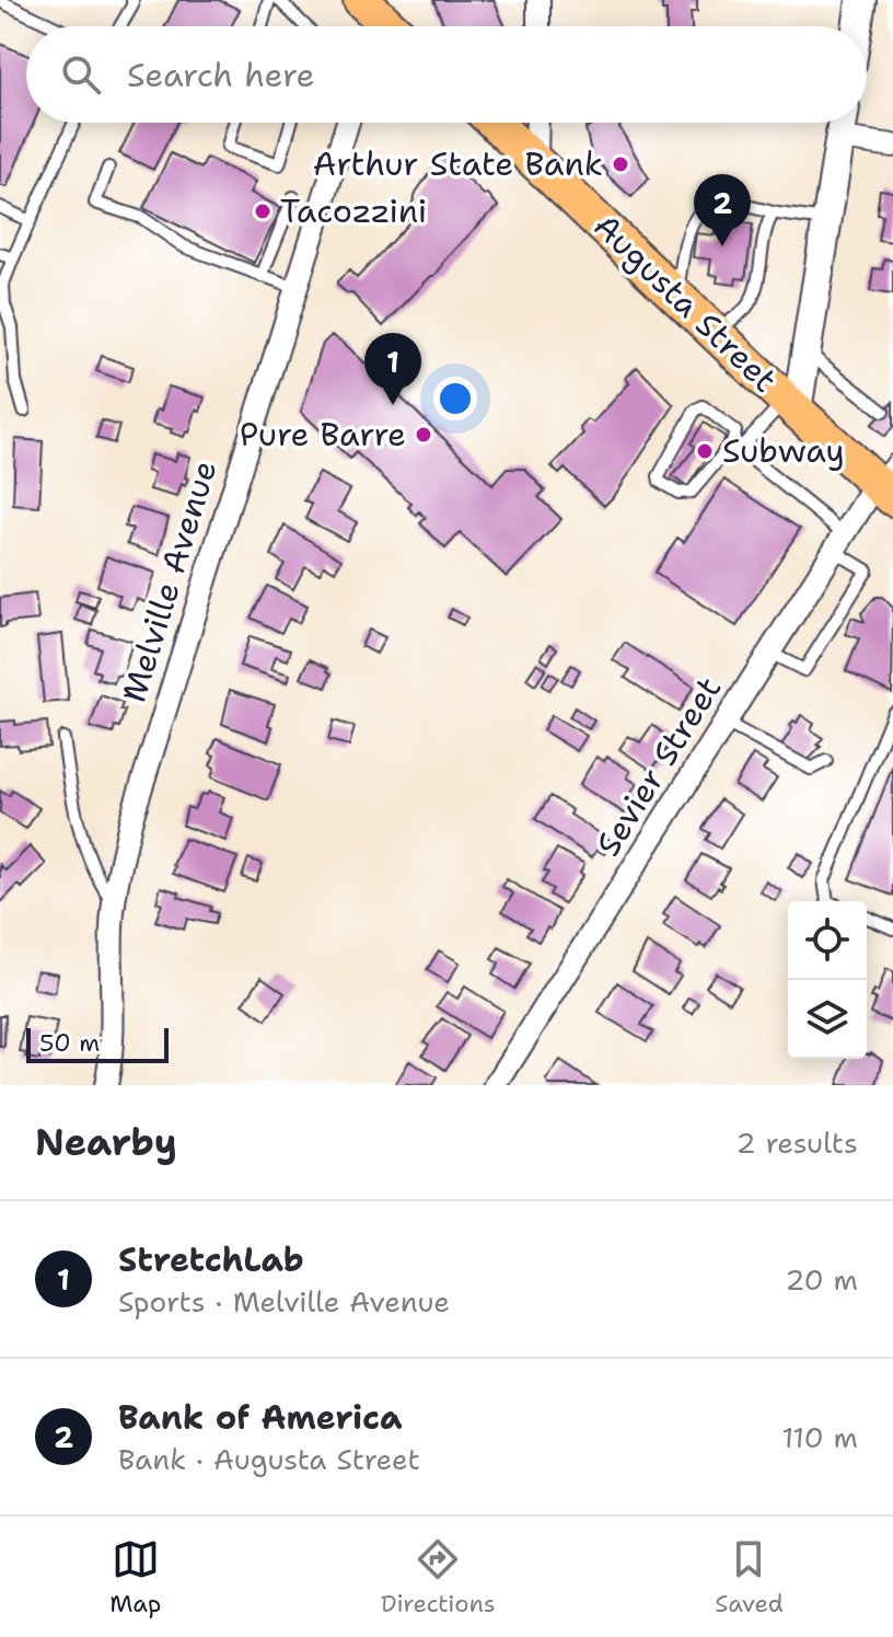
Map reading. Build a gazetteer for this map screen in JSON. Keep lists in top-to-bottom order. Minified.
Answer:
{"streets":{"main road":["Augusta Street"],"street":["Melville Avenue","Sevier Street"]},"crossings":[["Augusta Street","Sevier Street"]],"places":["Arthur State Bank","Tacozzini","Pure Barre","Subway"],"scale_bar":"50 m","page":{"search":"Search here","pins":["2","1"],"scale":"50 m","heading":["Nearby","2 results"],"list":[{"mark":"1","name":"StretchLab","note":"Sports · Melville Avenue","value":"20 m"},{"mark":"2","name":"Bank of America","note":"Bank · Augusta Street","value":"110 m"}],"nav":["Map","Directions","Saved"]}}
